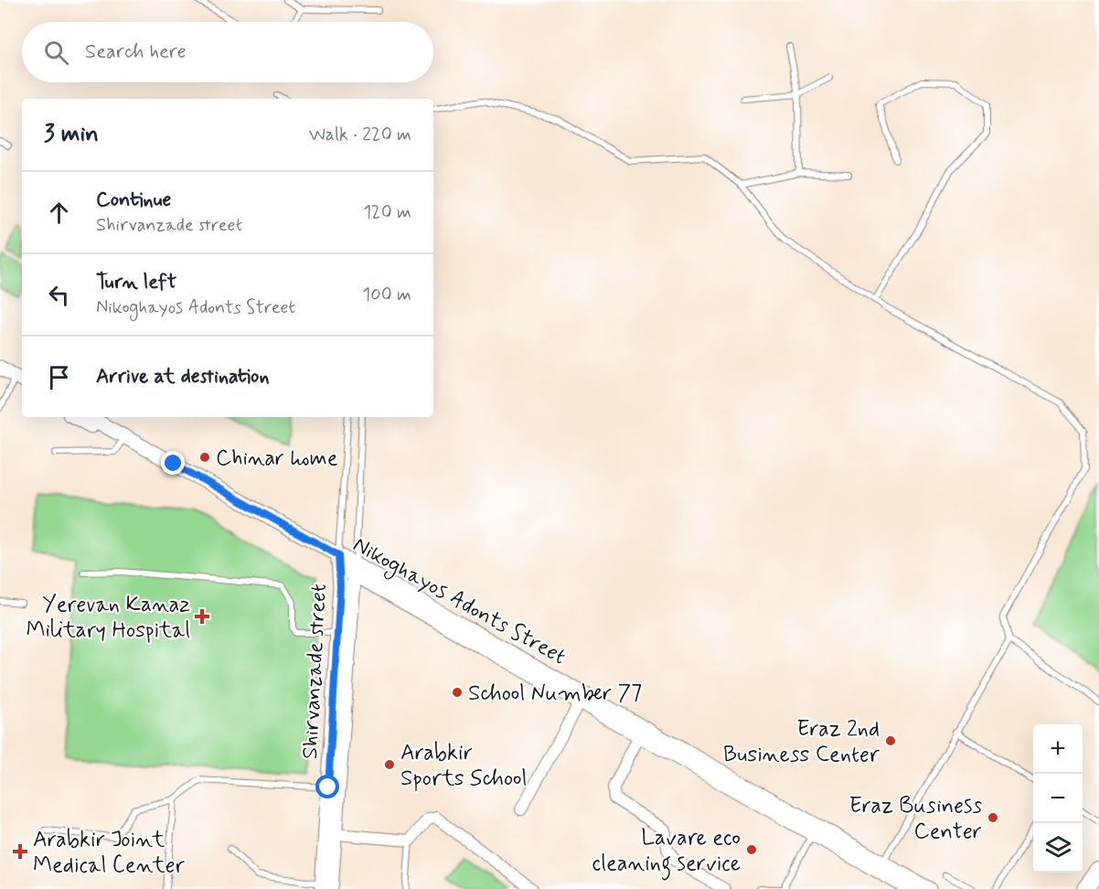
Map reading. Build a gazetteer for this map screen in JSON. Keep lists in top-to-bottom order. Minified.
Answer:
{"streets":{"street":["Nikoghayos Adonts Street","Shirvanzade street"]},"crossings":[["Nikoghayos Adonts Street","Shirvanzade street"]],"places":{"other":["Chinar home","School Number 77","Eraz 2nd Business Center","Arabkir Sports School","Eraz Business Center","Lavare eco cleaning service"],"health":["Yerevan Kanaz Military Hospital","Arabkir Joint Medical Center"]},"page":{"search":"Search here","heading":["3 min","Walk · 220 m"],"list":[["Continue","Shirvanzade street","120 m"],["Turn left","Nikoghayos Adonts Street","100 m"],"Arrive at destination"],"map_buttons":["+","−"]}}
